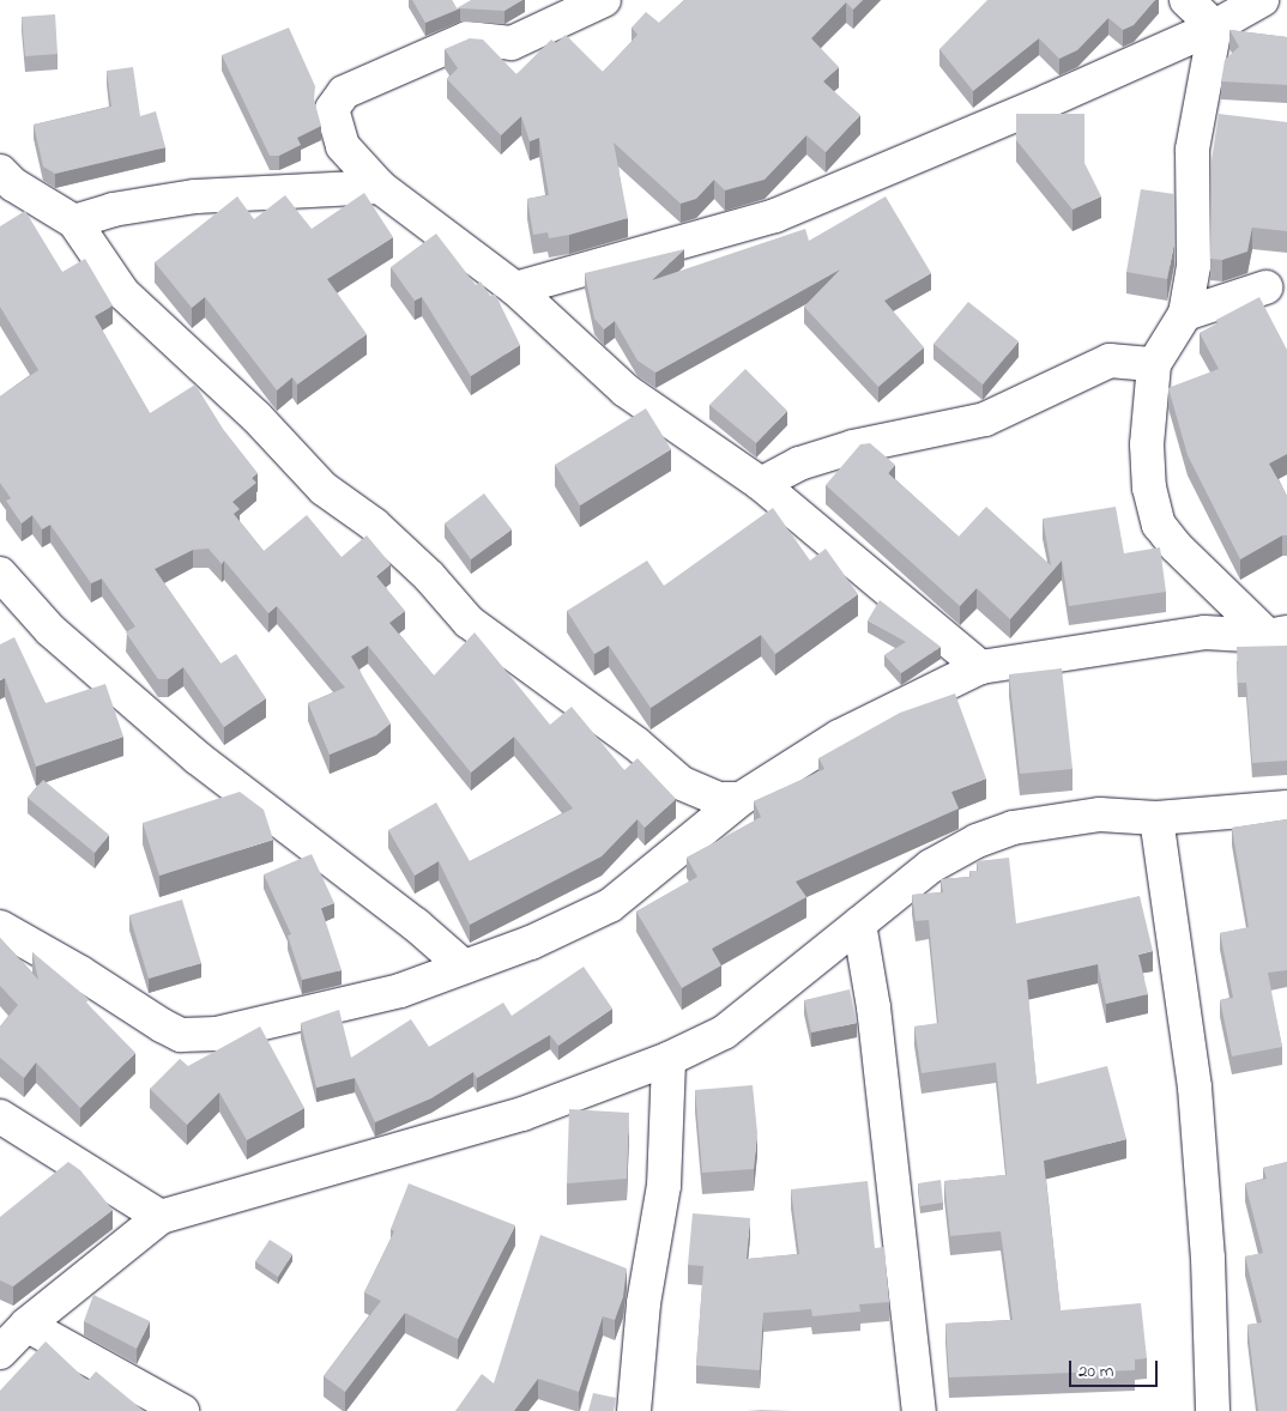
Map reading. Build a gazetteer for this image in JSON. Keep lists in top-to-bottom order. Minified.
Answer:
{"scale_bar":"20 m"}
